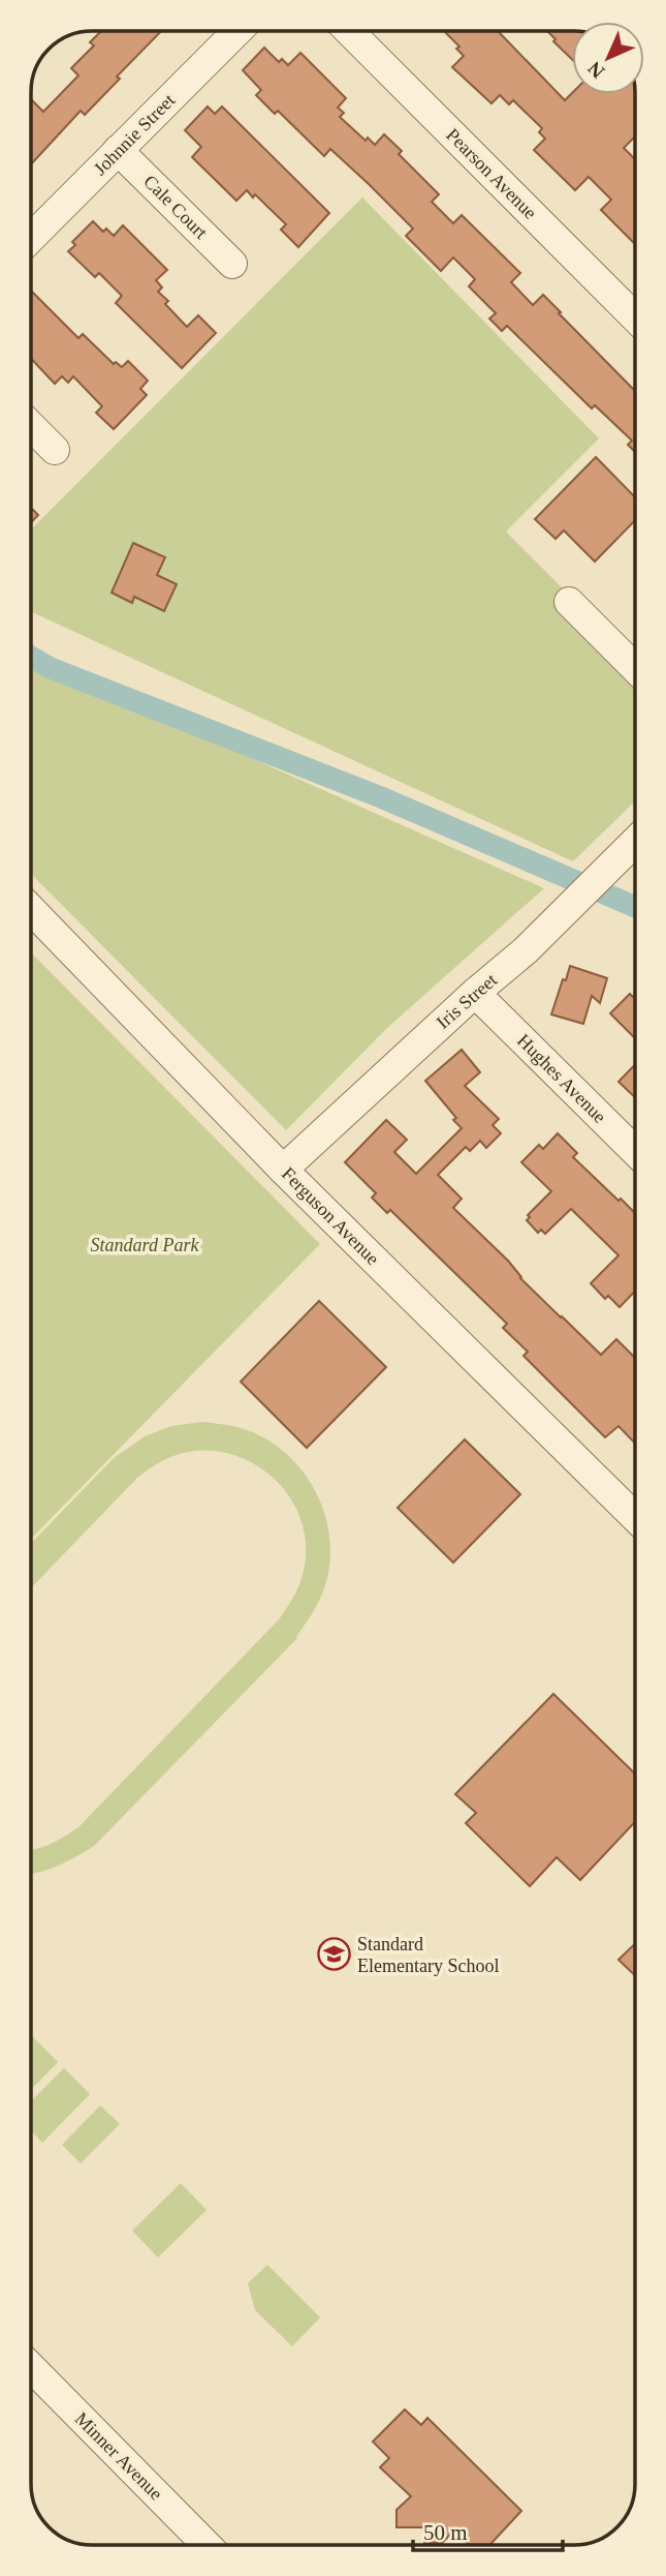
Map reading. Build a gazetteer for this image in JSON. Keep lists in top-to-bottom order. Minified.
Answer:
{"streets":{"street":["Johnnie Street","Pearson Avenue","Cale Court","Iris Street","Hughes Avenue","Ferguson Avenue","Minner Avenue"]},"crossings":[["Johnnie Street","Cale Court"],["Iris Street","Hughes Avenue"],["Iris Street","Ferguson Avenue"]],"parks":["Standard Park"],"places":{"school or university":["Standard Elementary School"]},"scale_bar":"50 m","north":"bottom left"}
